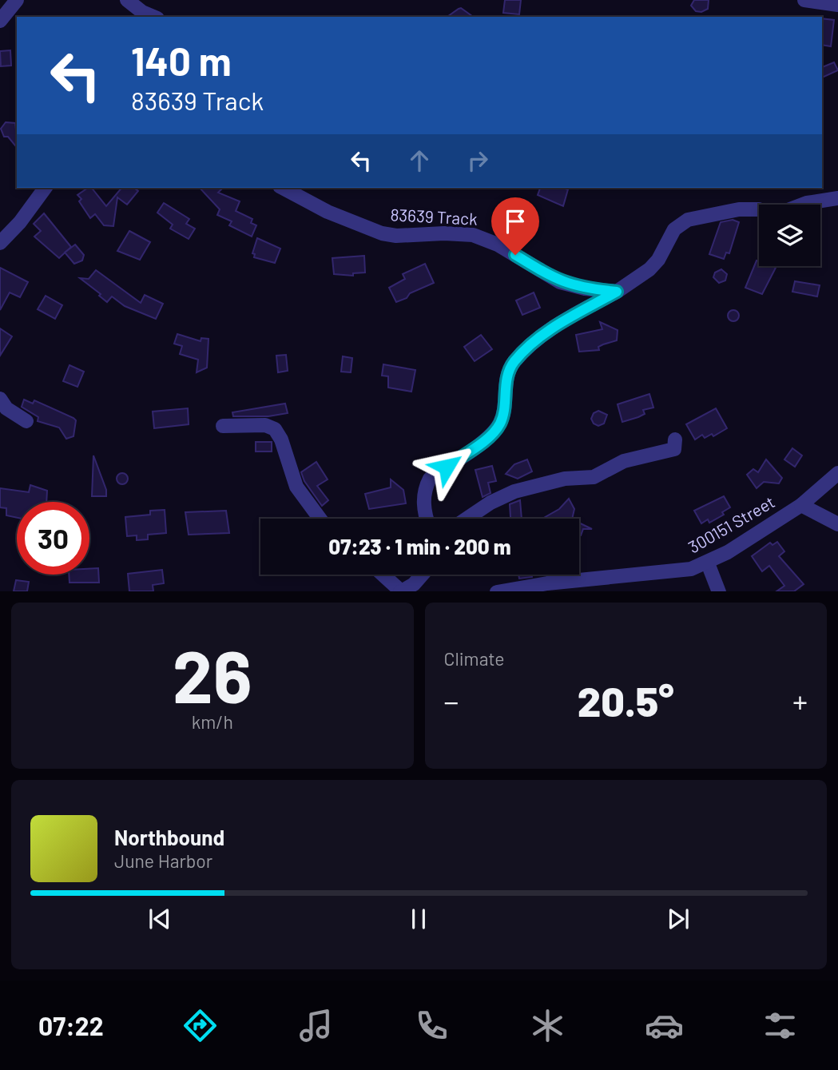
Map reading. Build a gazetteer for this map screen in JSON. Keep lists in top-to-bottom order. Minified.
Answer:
{"streets":{"street":["83639 Track","300151 Street"]},"page":{"turn":["140 m","83639 Track"],"limit":"30","trip":"07:23 · 1 min · 200 m","tile":[["26","km/h"],"Climate"],"heat":["−","20.5°","+"],"song":["Northbound","June Harbor"],"tabs":"07:22"}}
